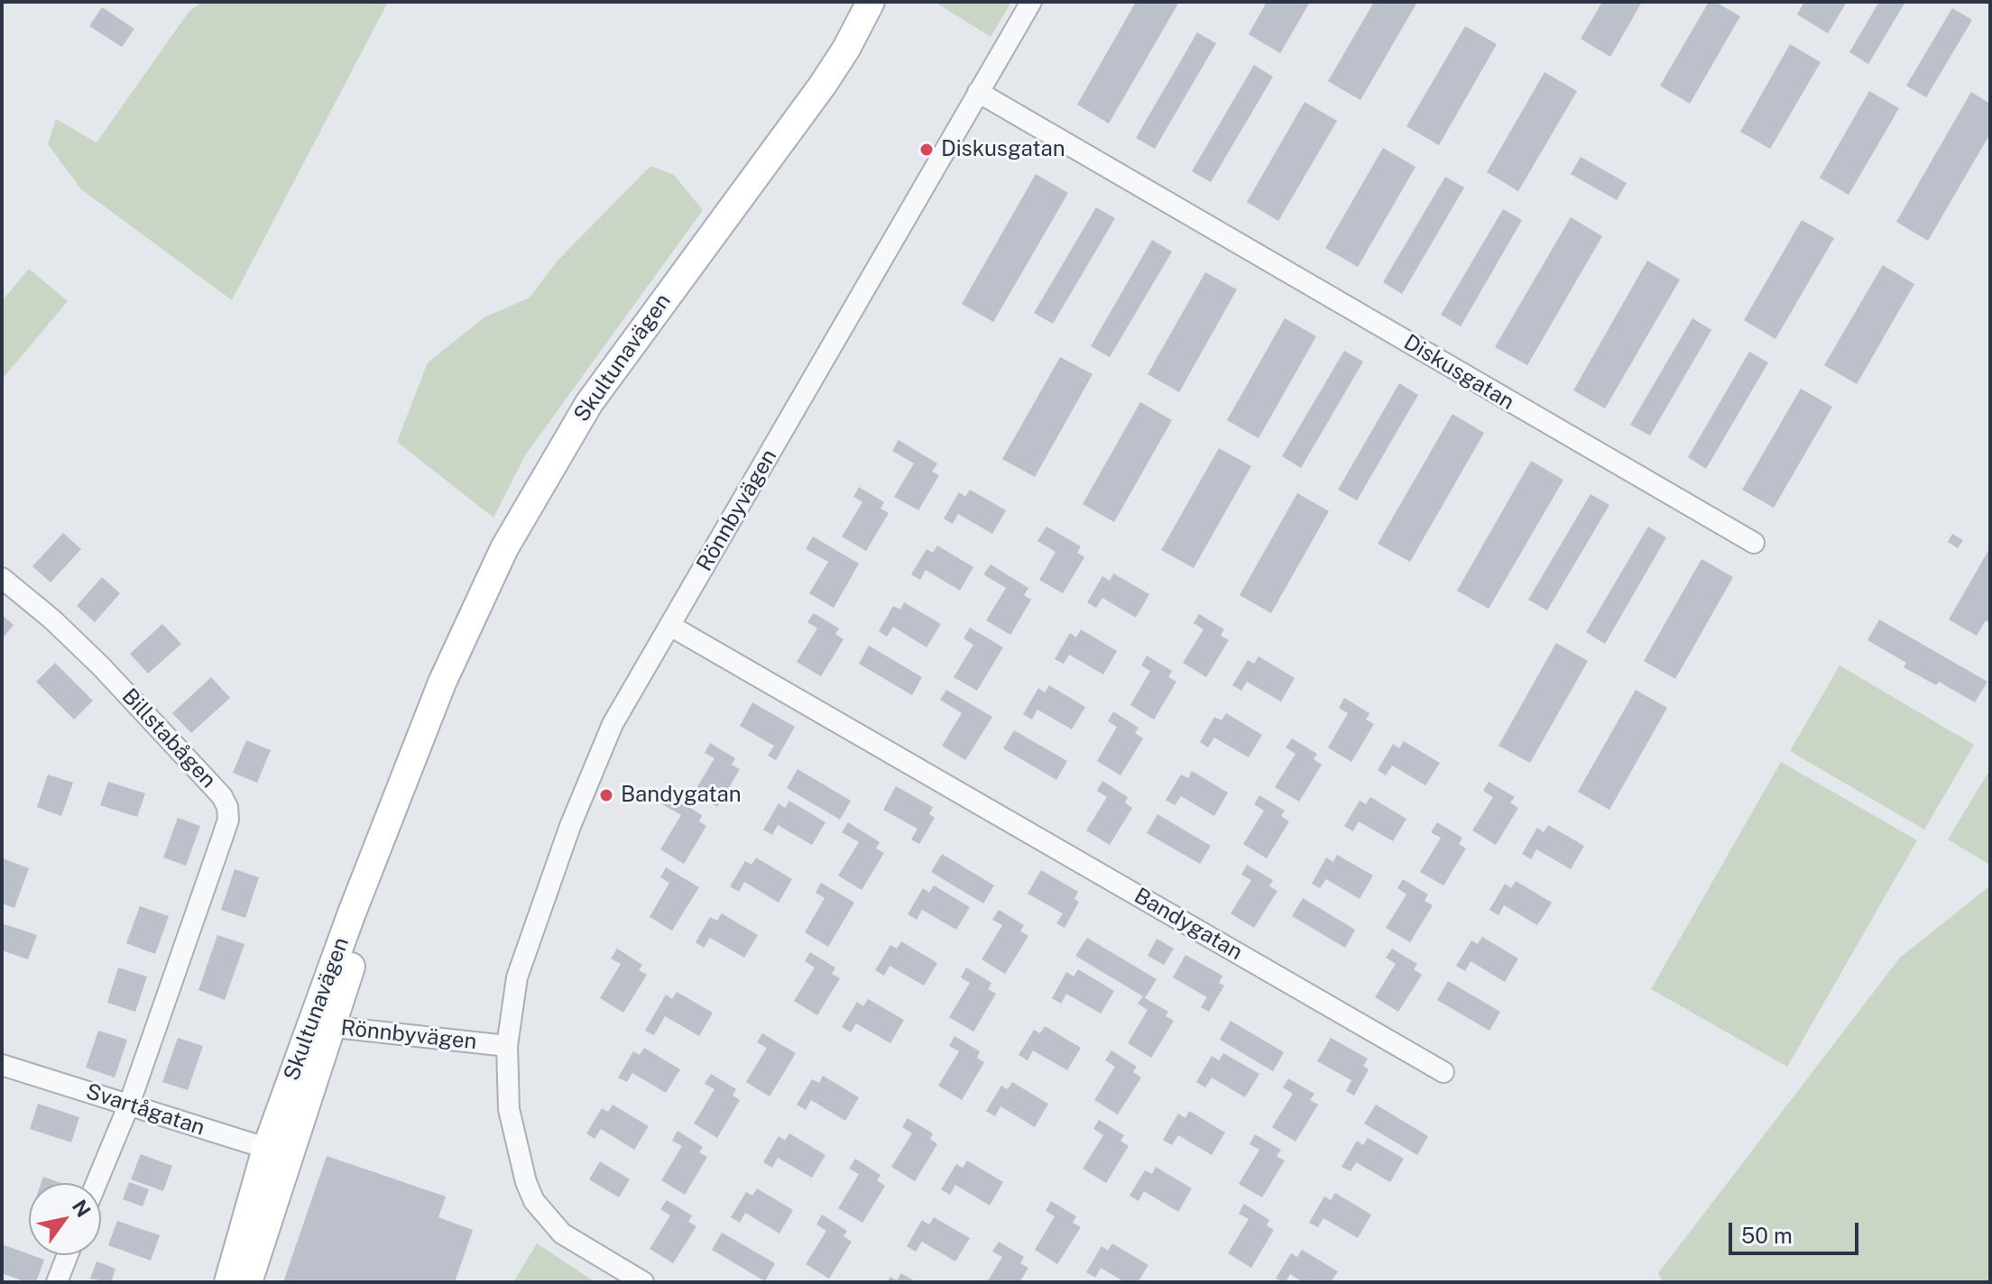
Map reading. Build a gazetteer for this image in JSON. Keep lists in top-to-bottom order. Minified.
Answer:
{"streets":{"main road":["Skultunavägen"],"street":["Diskusgatan","Rönnbyvägen","Billstabågen","Bandygatan","Svartågatan"]},"crossings":[["Skultunavägen","Rönnbyvägen"],["Skultunavägen","Svartågatan"],["Diskusgatan","Rönnbyvägen"],["Rönnbyvägen","Bandygatan"],["Billstabågen","Svartågatan"]],"places":["Diskusgatan","Bandygatan"],"scale_bar":"50 m","north":"top right"}
